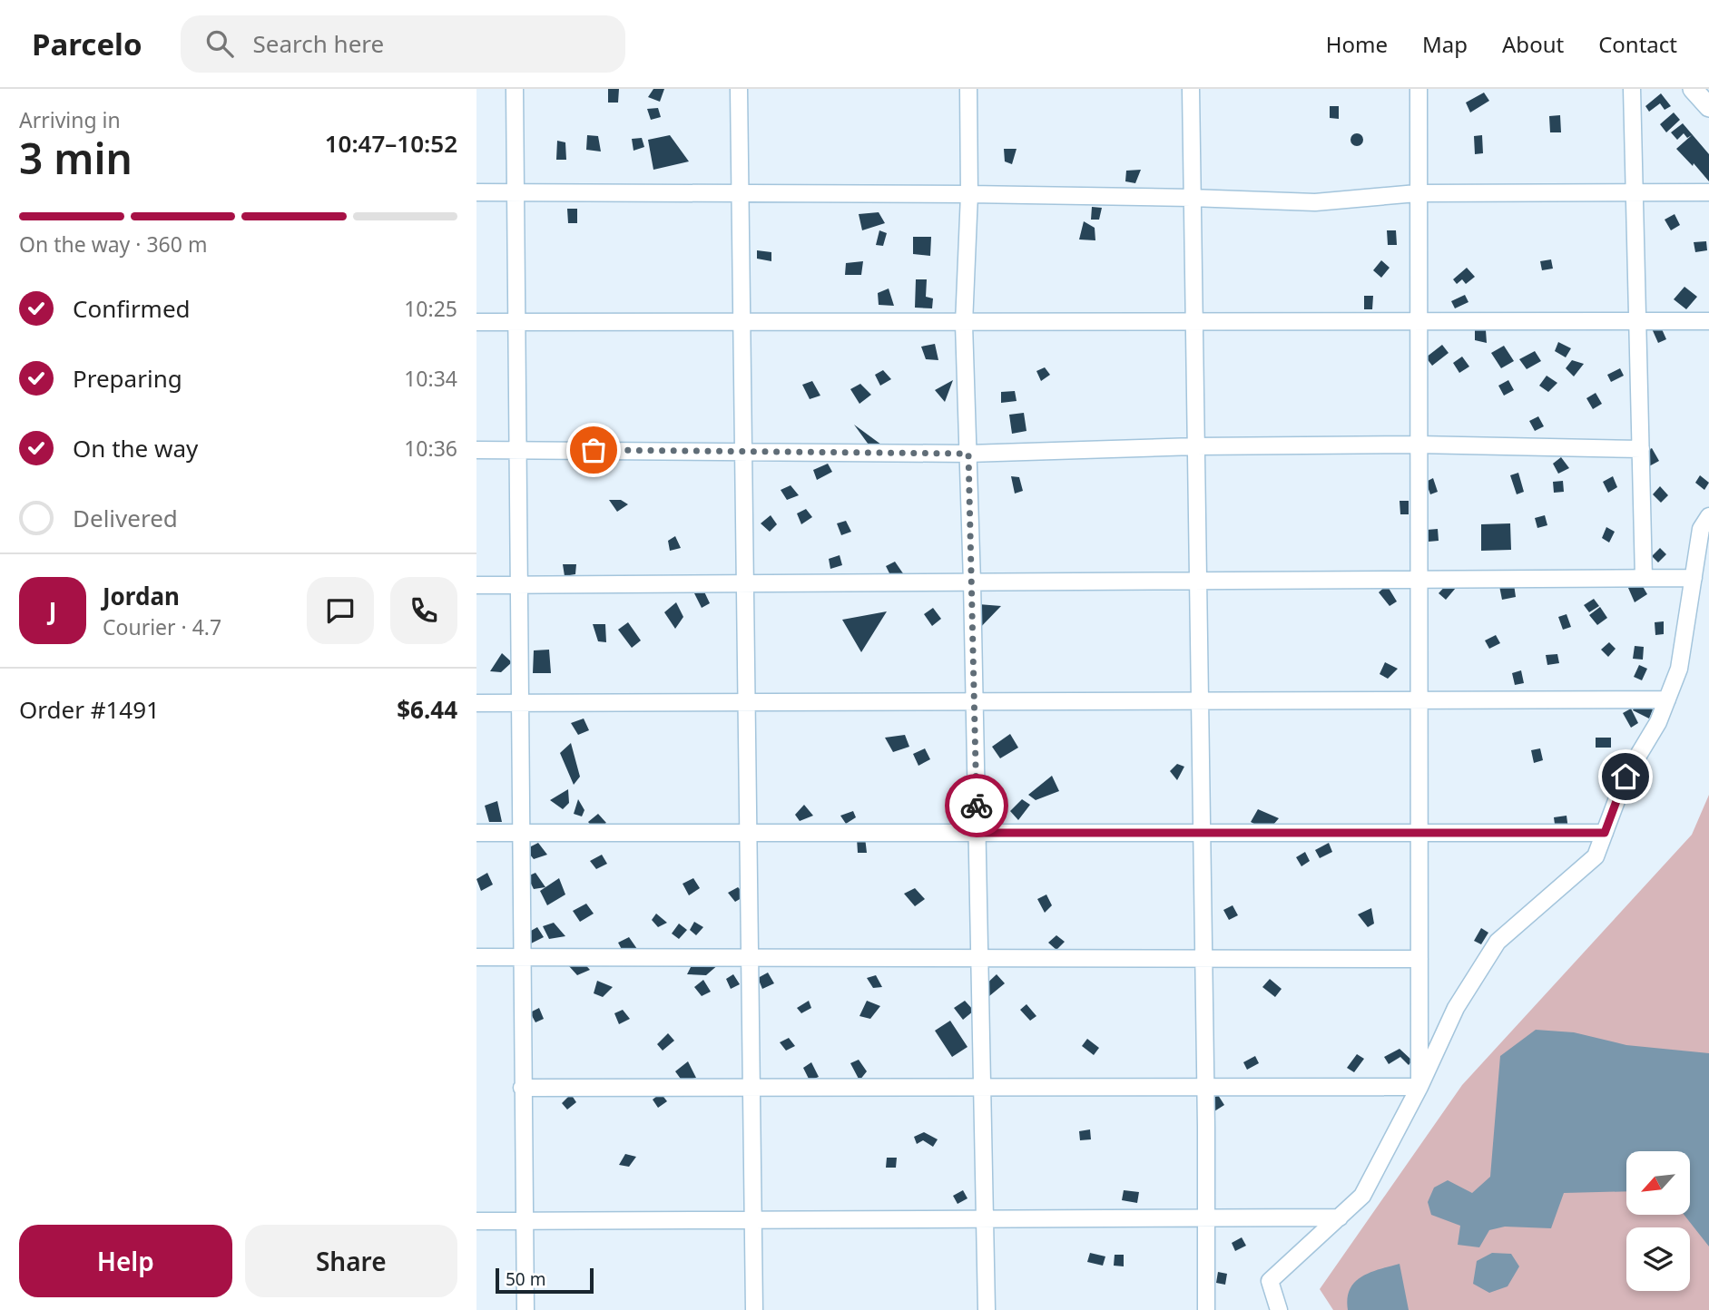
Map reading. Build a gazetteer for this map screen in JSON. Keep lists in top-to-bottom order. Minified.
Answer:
{"scale_bar":"50 m","north":"bottom left","page":{"header":"Parcelo","search":"Search here","nav":["Home","Map","About","Contact"],"heading":["3 min","Arriving in","10:47–10:52"],"panel":["Jordan","Courier · 4.7","Order #1491","$6.44"],"bar":"On the way · 360 m","list":[["Confirmed","10:25"],["Preparing","10:34"],["On the way","10:36"],"Delivered"],"round":"J","buttons":["Help","Share"],"scale":"50 m"}}
